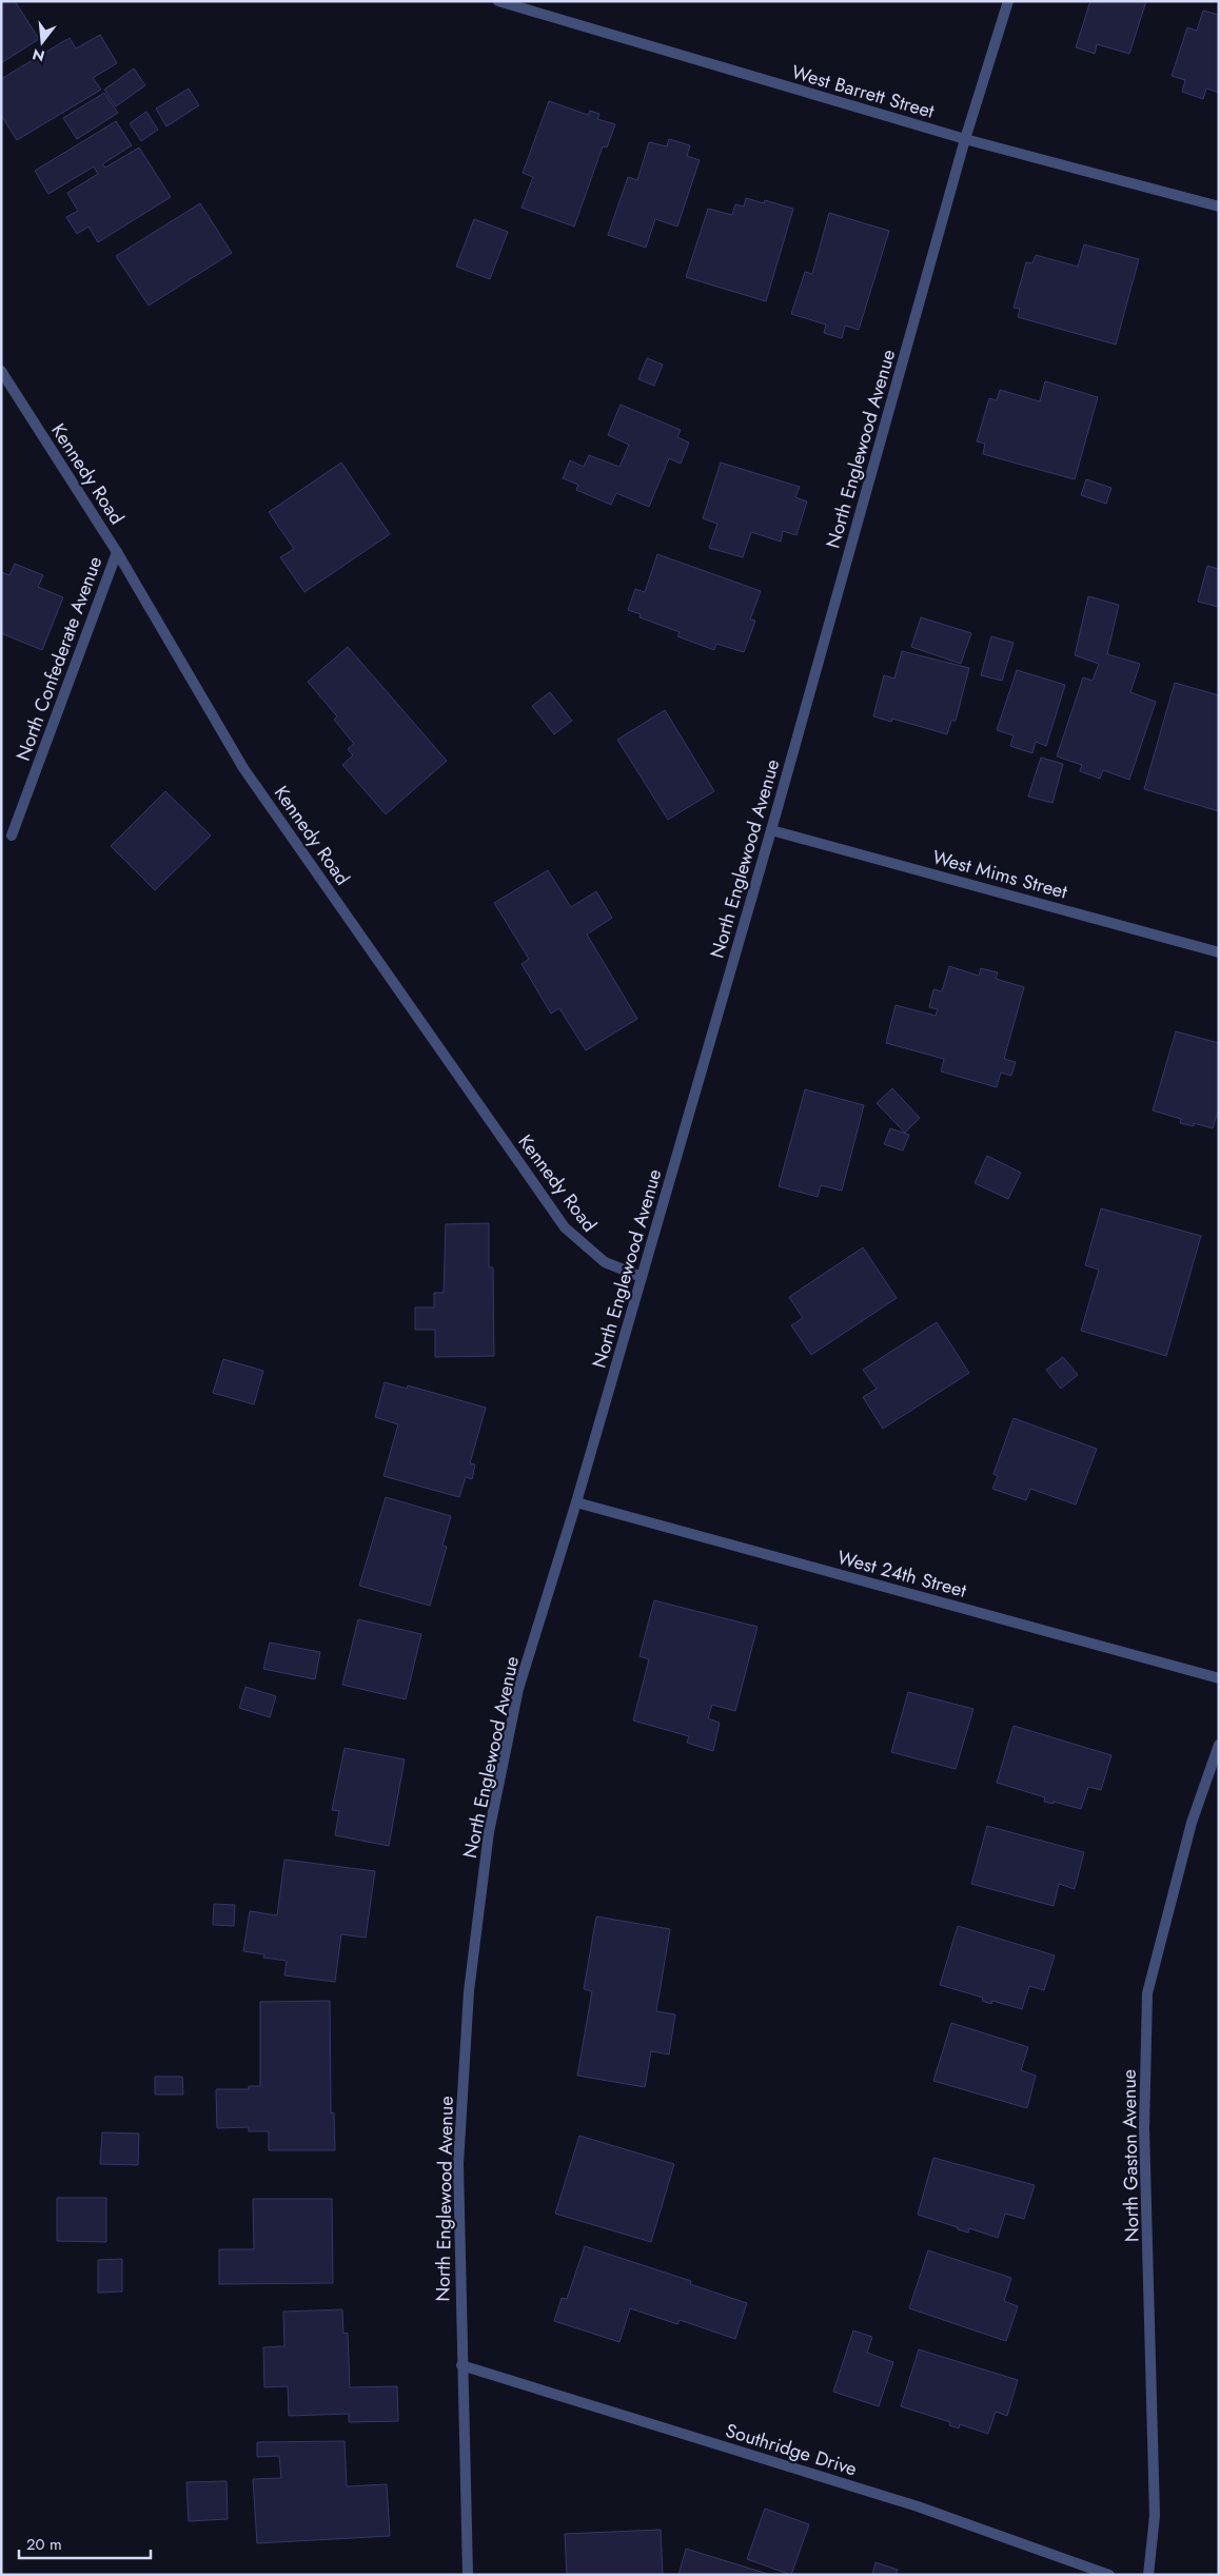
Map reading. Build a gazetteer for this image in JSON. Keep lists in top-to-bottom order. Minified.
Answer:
{"streets":{"street":["West Barrett Street","North Englewood Avenue","Kennedy Road","North Confederate Avenue","West Mims Street","West 24th Street","North Gaston Avenue","Southridge Drive"]},"crossings":[["West Barrett Street","North Englewood Avenue"],["North Englewood Avenue","Kennedy Road"],["North Englewood Avenue","West Mims Street"],["North Englewood Avenue","West 24th Street"],["North Englewood Avenue","Southridge Drive"],["Kennedy Road","North Confederate Avenue"]],"scale_bar":"20 m","north":"bottom"}
